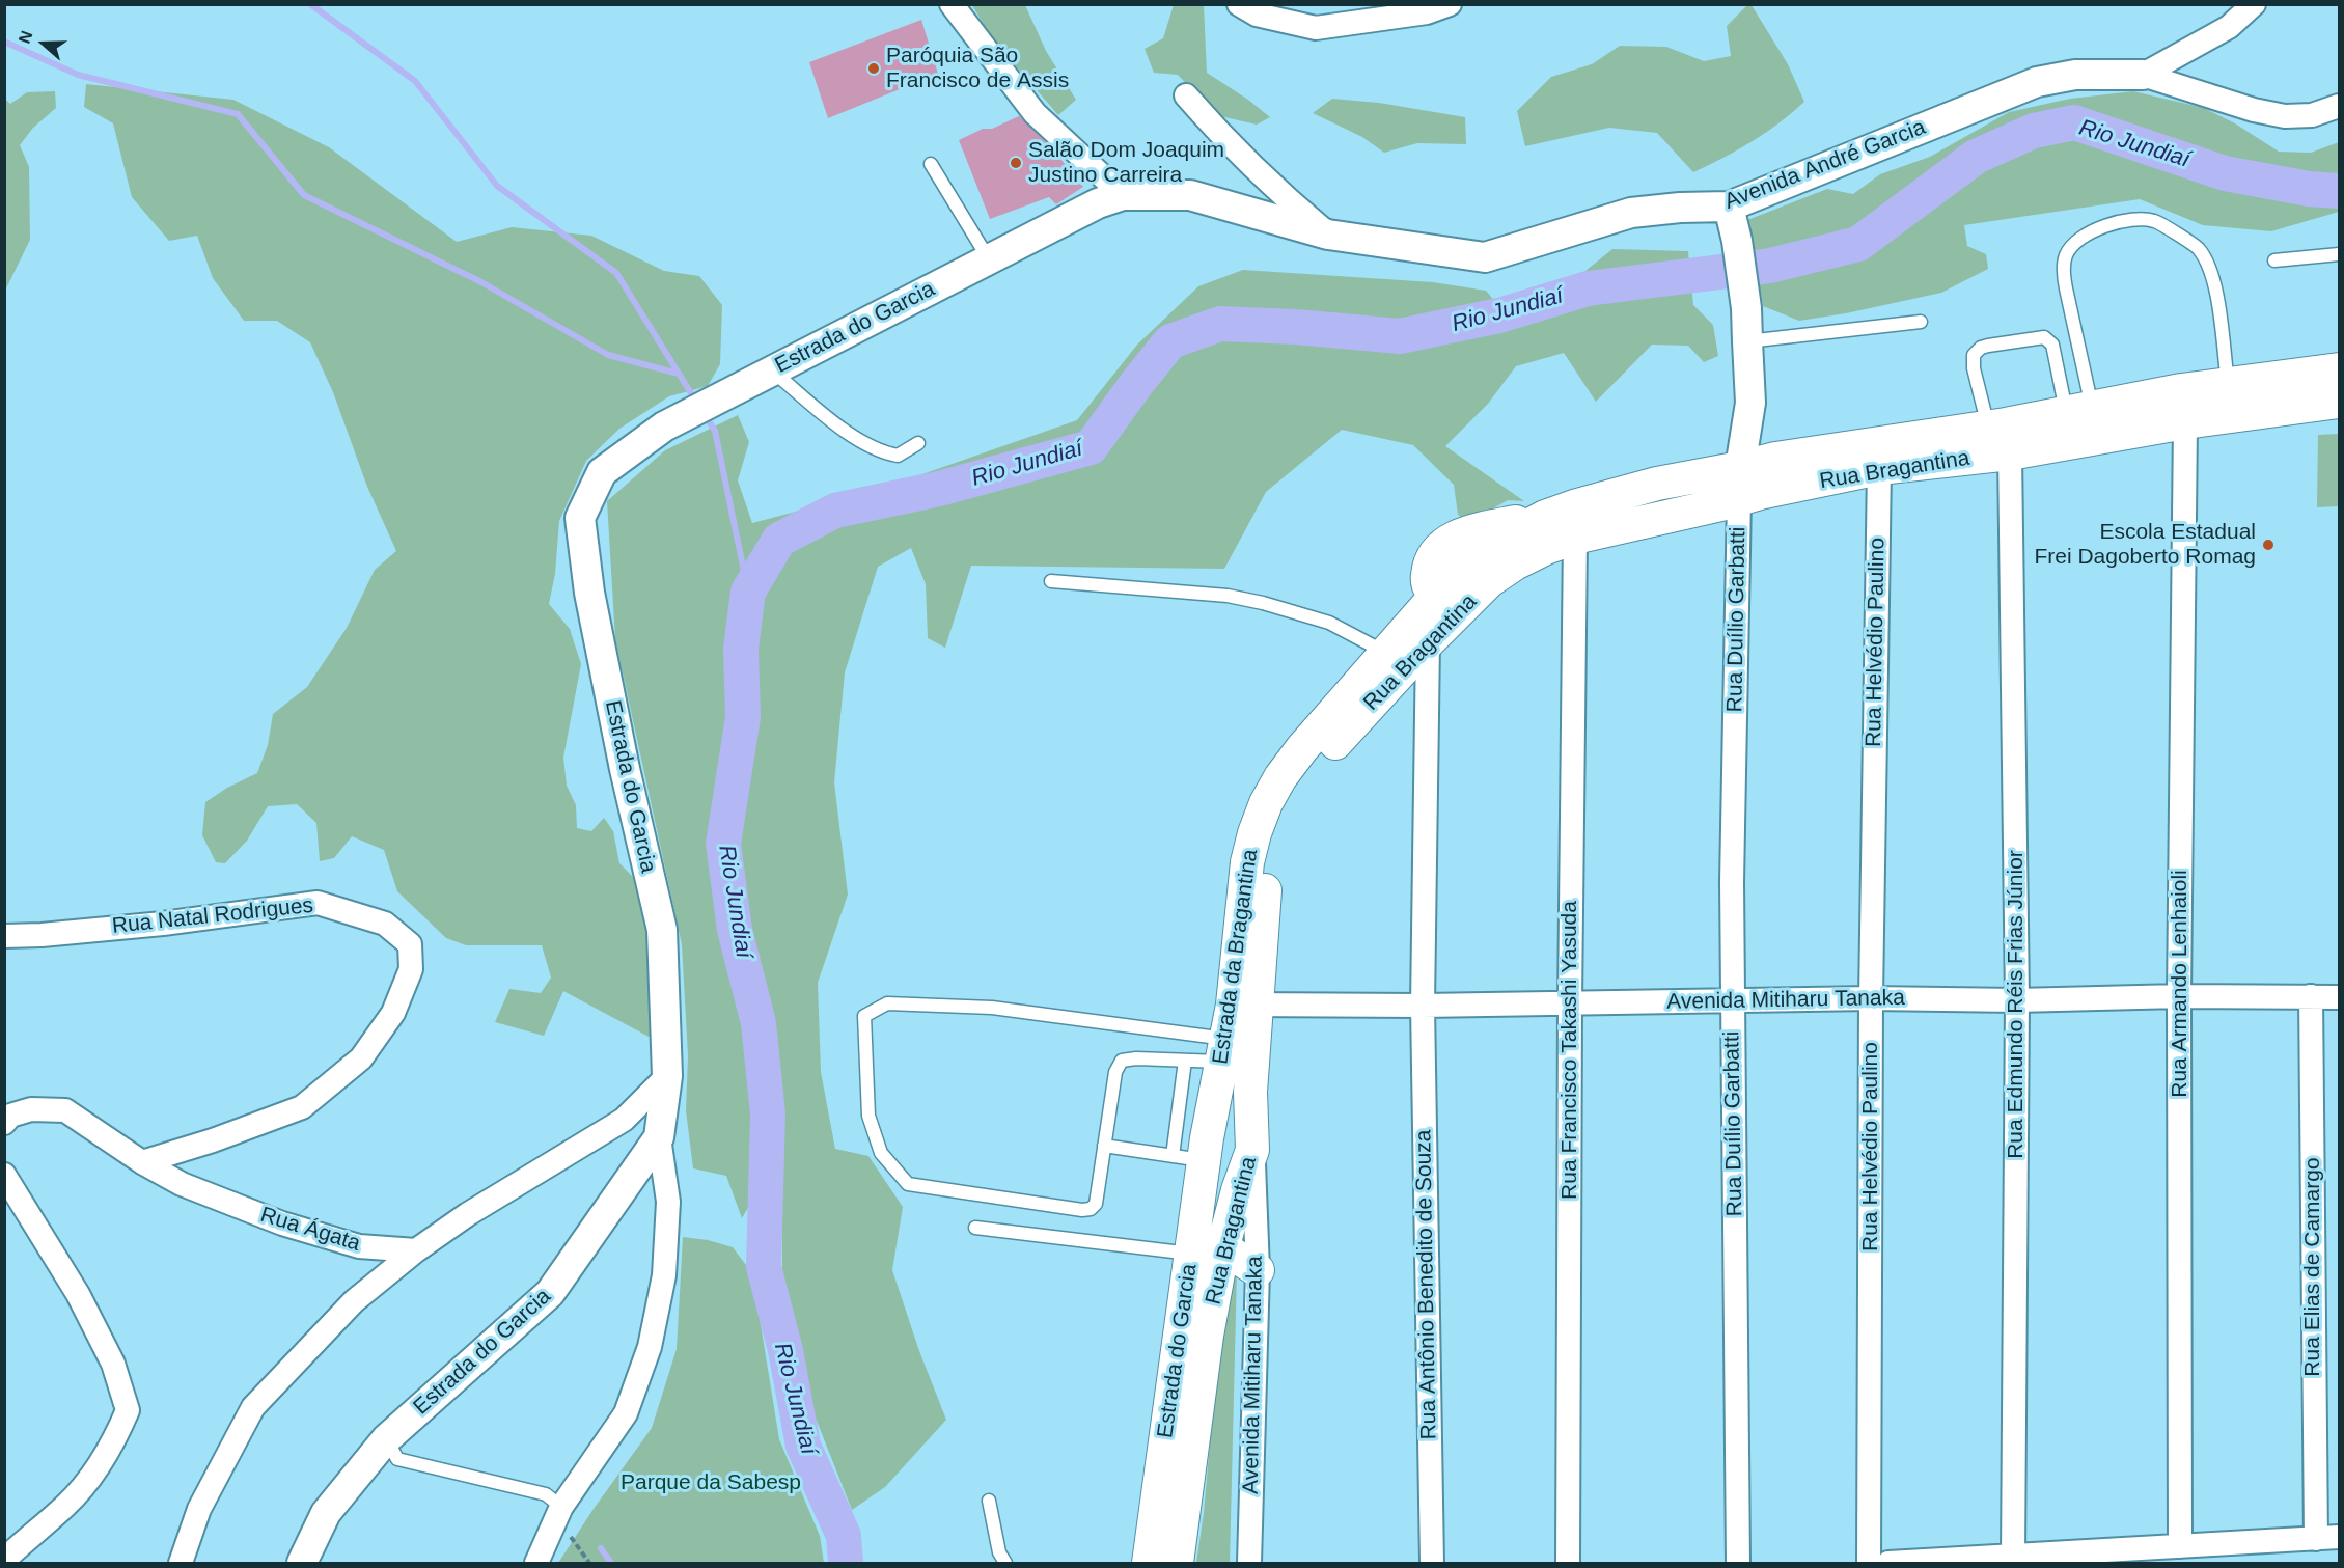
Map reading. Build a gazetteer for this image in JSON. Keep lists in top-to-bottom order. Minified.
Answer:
{"streets":{"main road":["Estrada do Garcia","Rua Bragantina","Estrada da Bragantina"],"street":["Avenida André Garcia","Rua Duílio Garbatti","Rua Helvédio Paulino","Rua Natal Rodrigues","Rua Armando Lenhaioli","Avenida Mitiharu Tanaka","Rua Edmundo Réis Frias Júnior","Rua Francisco Takashi Yasuda","Rua Ágata","Rua Elias de Camargo","Rua Antônio Benedito de Souza"]},"crossings":[["Avenida André Garcia","Estrada do Garcia"],["Estrada do Garcia","Rua Bragantina"],["Estrada do Garcia","Estrada da Bragantina"],["Rua Bragantina","Rua Duílio Garbatti"],["Rua Bragantina","Rua Helvédio Paulino"],["Rua Bragantina","Estrada da Bragantina"],["Rua Bragantina","Rua Armando Lenhaioli"],["Rua Bragantina","Avenida Mitiharu Tanaka"],["Rua Bragantina","Rua Edmundo Réis Frias Júnior"],["Rua Bragantina","Rua Francisco Takashi Yasuda"],["Rua Bragantina","Rua Antônio Benedito de Souza"],["Rua Duílio Garbatti","Estrada da Bragantina"],["Rua Duílio Garbatti","Avenida Mitiharu Tanaka"],["Rua Helvédio Paulino","Avenida Mitiharu Tanaka"],["Rua Natal Rodrigues","Rua Ágata"],["Estrada da Bragantina","Avenida Mitiharu Tanaka"],["Rua Armando Lenhaioli","Avenida Mitiharu Tanaka"],["Avenida Mitiharu Tanaka","Rua Edmundo Réis Frias Júnior"],["Avenida Mitiharu Tanaka","Rua Francisco Takashi Yasuda"],["Avenida Mitiharu Tanaka","Rua Elias de Camargo"],["Avenida Mitiharu Tanaka","Rua Antônio Benedito de Souza"]],"water":["Rio Jundiaí"],"parks":["Parque da Sabesp"],"places":["Paróquia São Francisco de Assis","Salão Dom Joaquim Justino Carreira","Escola Estadual Frei Dagoberto Romag"],"north":"left"}
